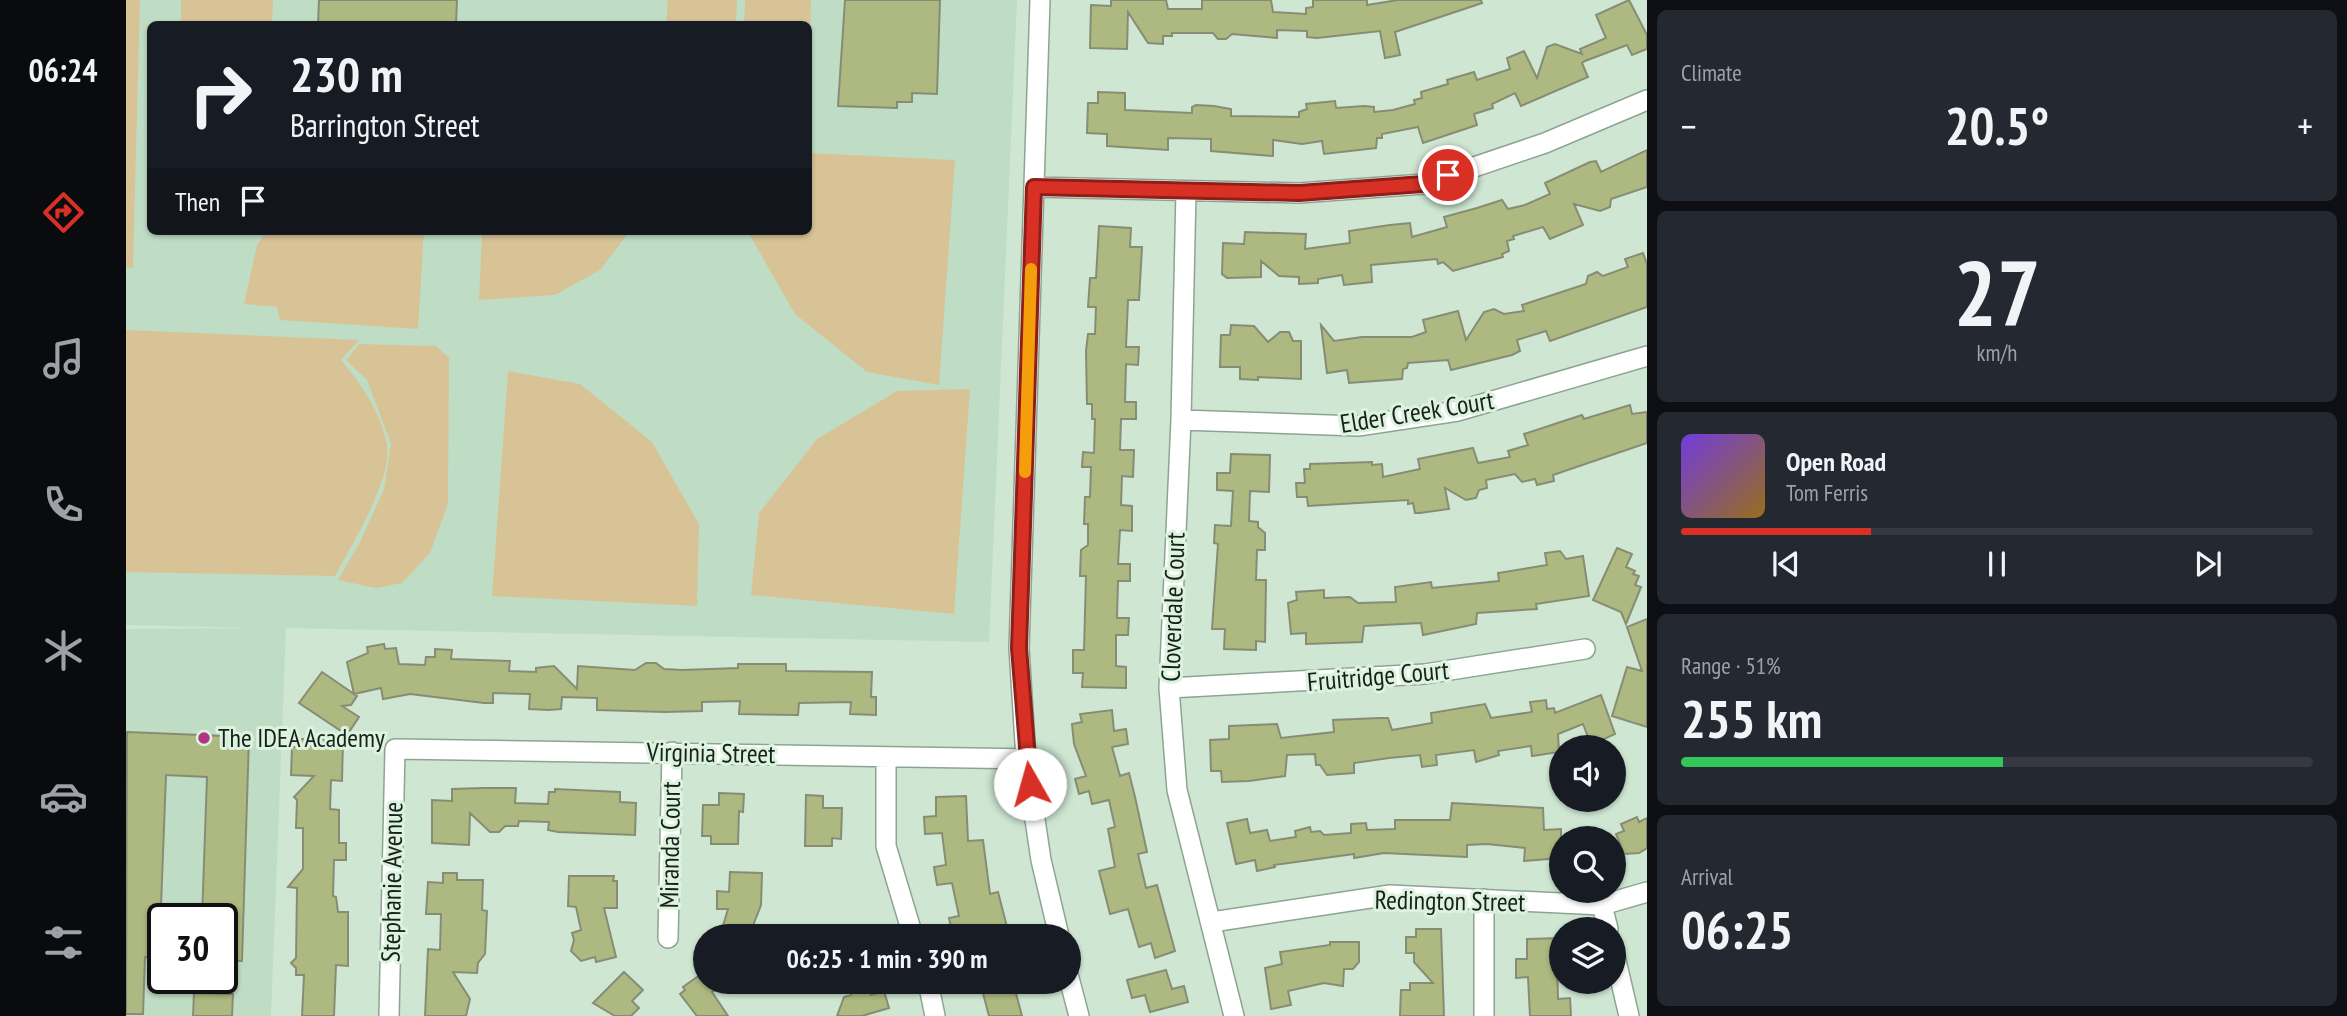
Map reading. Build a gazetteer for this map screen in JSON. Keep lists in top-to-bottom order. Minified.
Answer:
{"streets":{"street":["Elder Creek Court","Cloverdale Court","Fruitridge Court","Virginia Street","Miranda Court","Stephanie Avenue","Redington Street"]},"crossings":[["Elder Creek Court","Cloverdale Court"],["Cloverdale Court","Fruitridge Court"],["Cloverdale Court","Redington Street"],["Virginia Street","Miranda Court"],["Virginia Street","Stephanie Avenue"]],"places":["The IDEA Academy"],"page":{"tabs":"06:24","tile":["Climate",["27","km/h"],["Range · 51%","255 km"],["Arrival","06:25"]],"turn":["230 m","Barrington Street"],"heat":["−","20.5°","+"],"then":"Then","song":["Open Road","Tom Ferris"],"limit":"30","trip":"06:25 · 1 min · 390 m"}}
